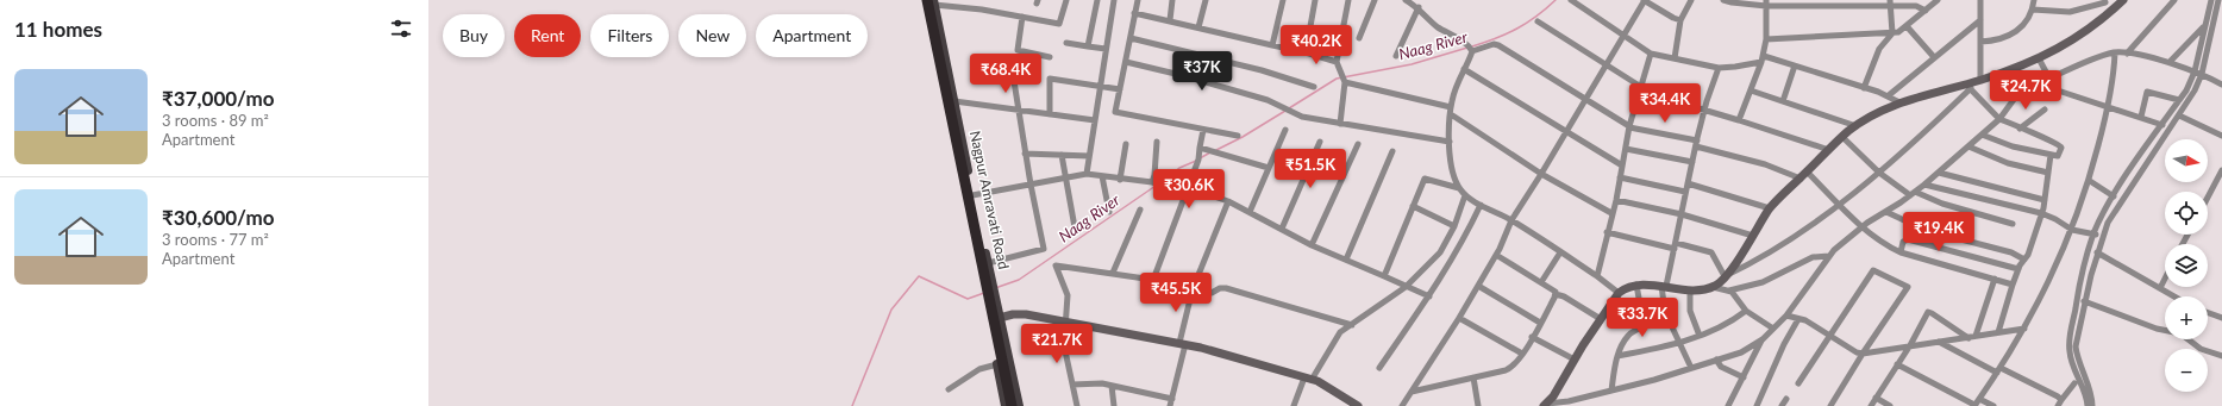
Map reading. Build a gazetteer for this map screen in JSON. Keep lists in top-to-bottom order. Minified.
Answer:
{"streets":{"main road":["Nagpur Amravati Road"]},"water":["Naag River"],"north":"right","page":{"heading":"11 homes","chip":["Buy","Rent","Filters","New","Apartment"],"price":["₹40.2K","₹37K","₹68.4K","₹24.7K","₹34.4K","₹51.5K","₹30.6K","₹19.4K","₹45.5K","₹33.7K","₹21.7K"],"list":[{"name":"₹37,000/mo","note":"3 rooms · 89 m² · Apartment"},{"name":"₹30,600/mo","note":"3 rooms · 77 m² · Apartment"}],"map_buttons":["+","−"]}}
